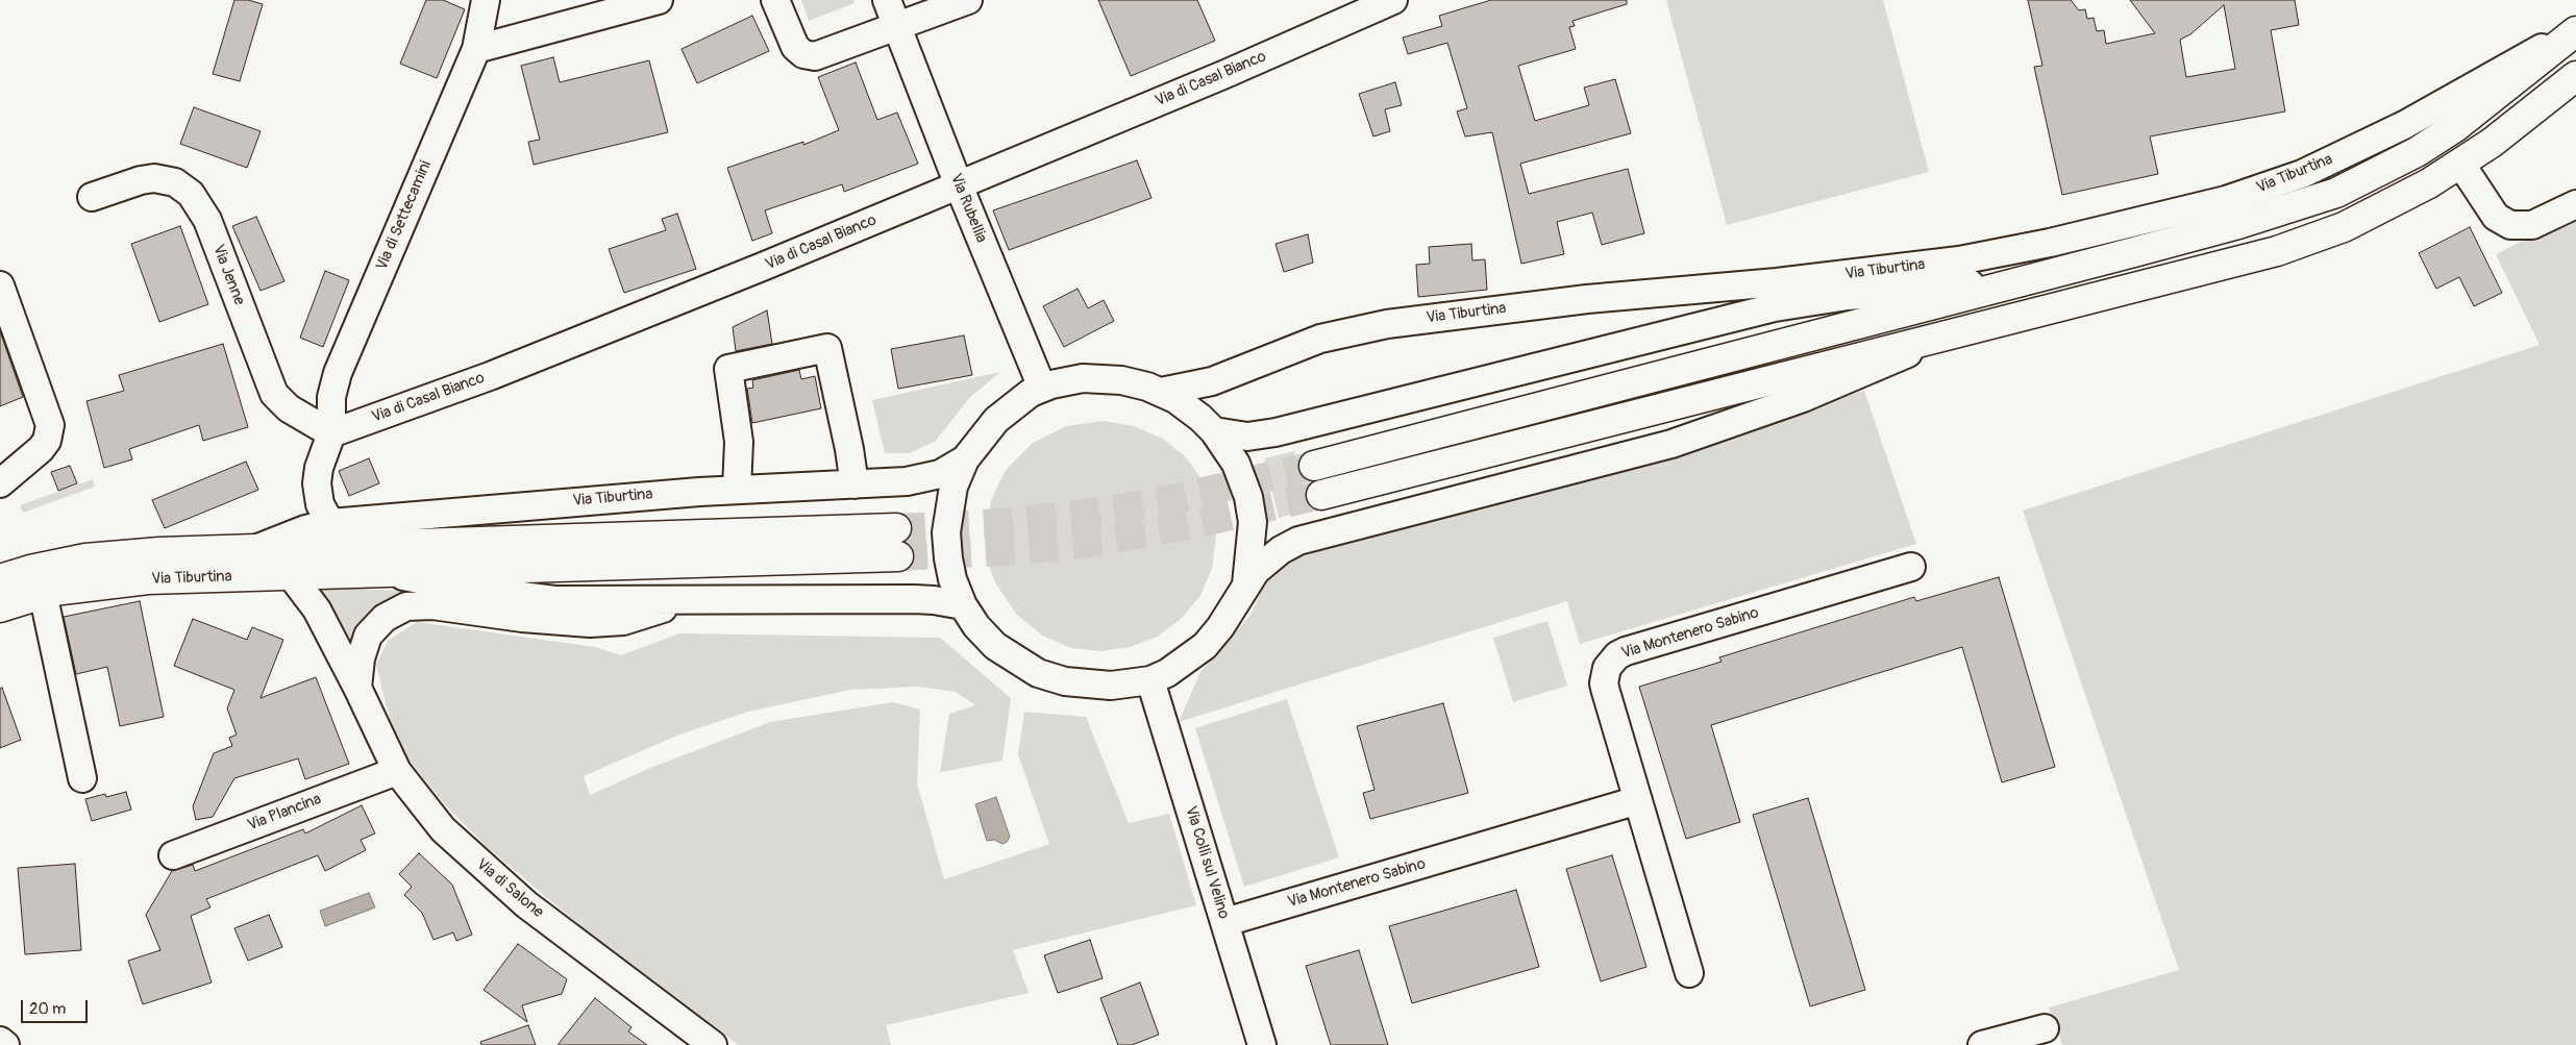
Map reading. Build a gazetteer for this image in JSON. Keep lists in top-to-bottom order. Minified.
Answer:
{"streets":{"main road":["Via Tiburtina"],"street":["Via di Casal Bianco","Via Rubellia","Via di Settecamini","Via Jenne","Via Montenero Sabino","Via Plancina","Via Colli sul Velino","Via di Salone"]},"crossings":[["Via di Casal Bianco","Via Rubellia"],["Via di Casal Bianco","Via di Settecamini"],["Via di Casal Bianco","Via Jenne"],["Via Tiburtina","Via Rubellia"],["Via Tiburtina","Via Colli sul Velino"],["Via Tiburtina","Via di Salone"],["Via di Settecamini","Via Jenne"],["Via Montenero Sabino","Via Colli sul Velino"],["Via Plancina","Via di Salone"]],"scale_bar":"20 m"}
